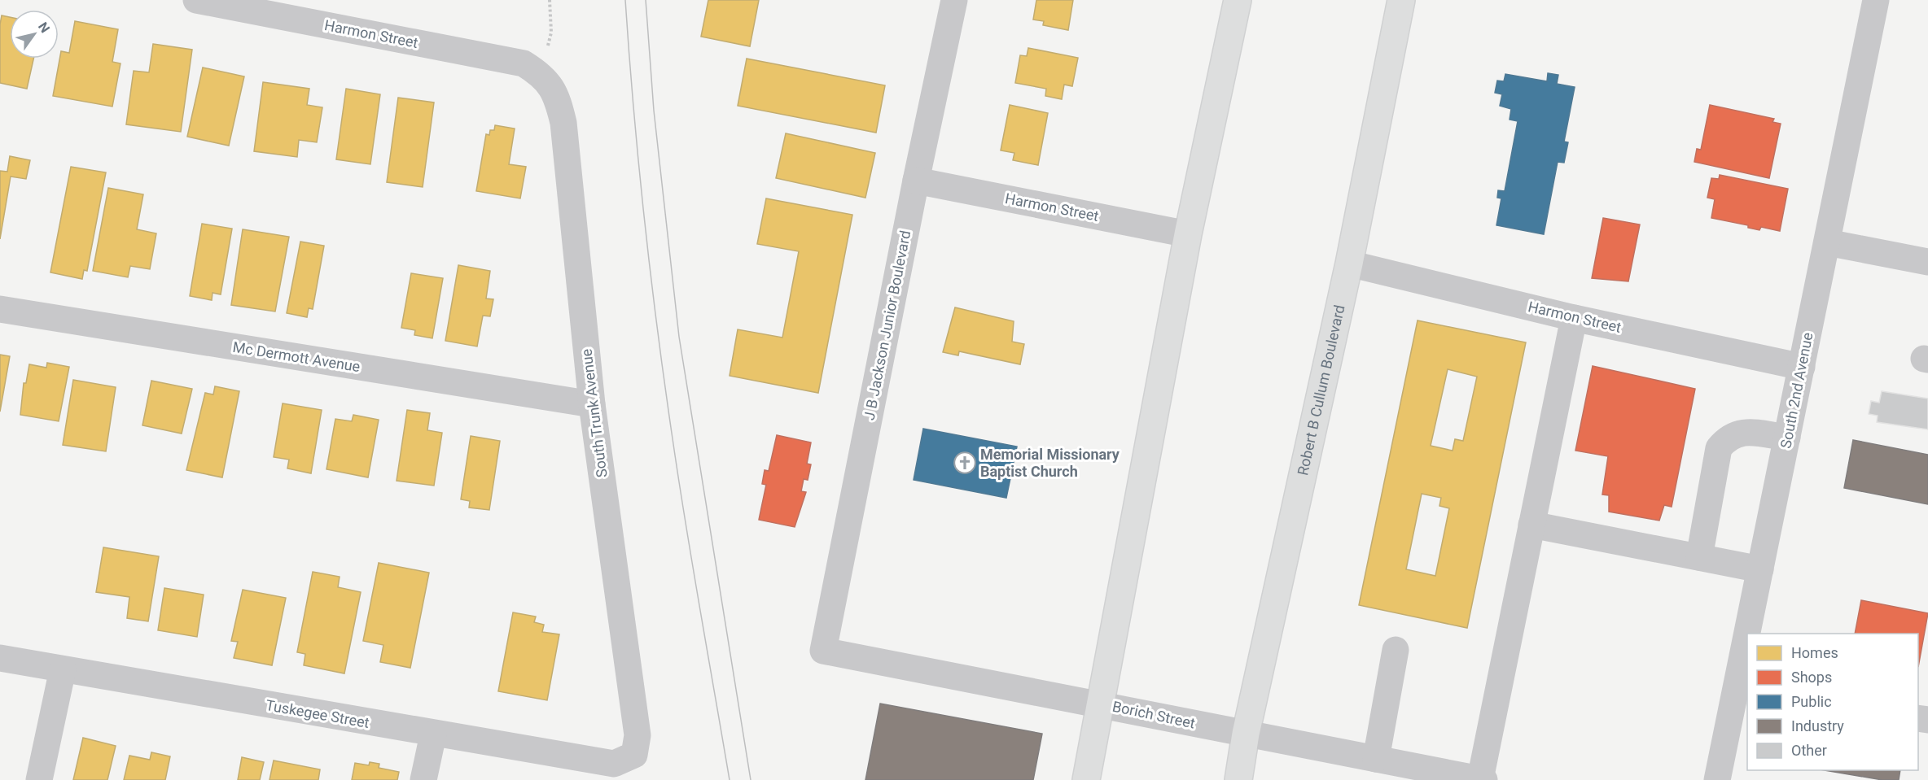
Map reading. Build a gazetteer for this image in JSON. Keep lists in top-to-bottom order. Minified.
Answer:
{"streets":{"main road":["Robert B Cullum Boulevard"],"street":["Harmon Street","J B Jackson Junior Boulevard","Mc Dermott Avenue","South 2nd Avenue","South Trunk Avenue","Tuskegee Street","Borich Street"]},"crossings":[["Harmon Street","J B Jackson Junior Boulevard"],["Harmon Street","Robert B Cullum Boulevard"],["Harmon Street","South 2nd Avenue"],["Harmon Street","South Trunk Avenue"],["J B Jackson Junior Boulevard","Borich Street"],["Mc Dermott Avenue","South Trunk Avenue"],["Robert B Cullum Boulevard","Borich Street"],["South Trunk Avenue","Tuskegee Street"]],"places":{"church":["Memorial Missionary Baptist Church"]},"legend":["Homes","Shops","Public","Industry","Other"],"north":"top right"}
